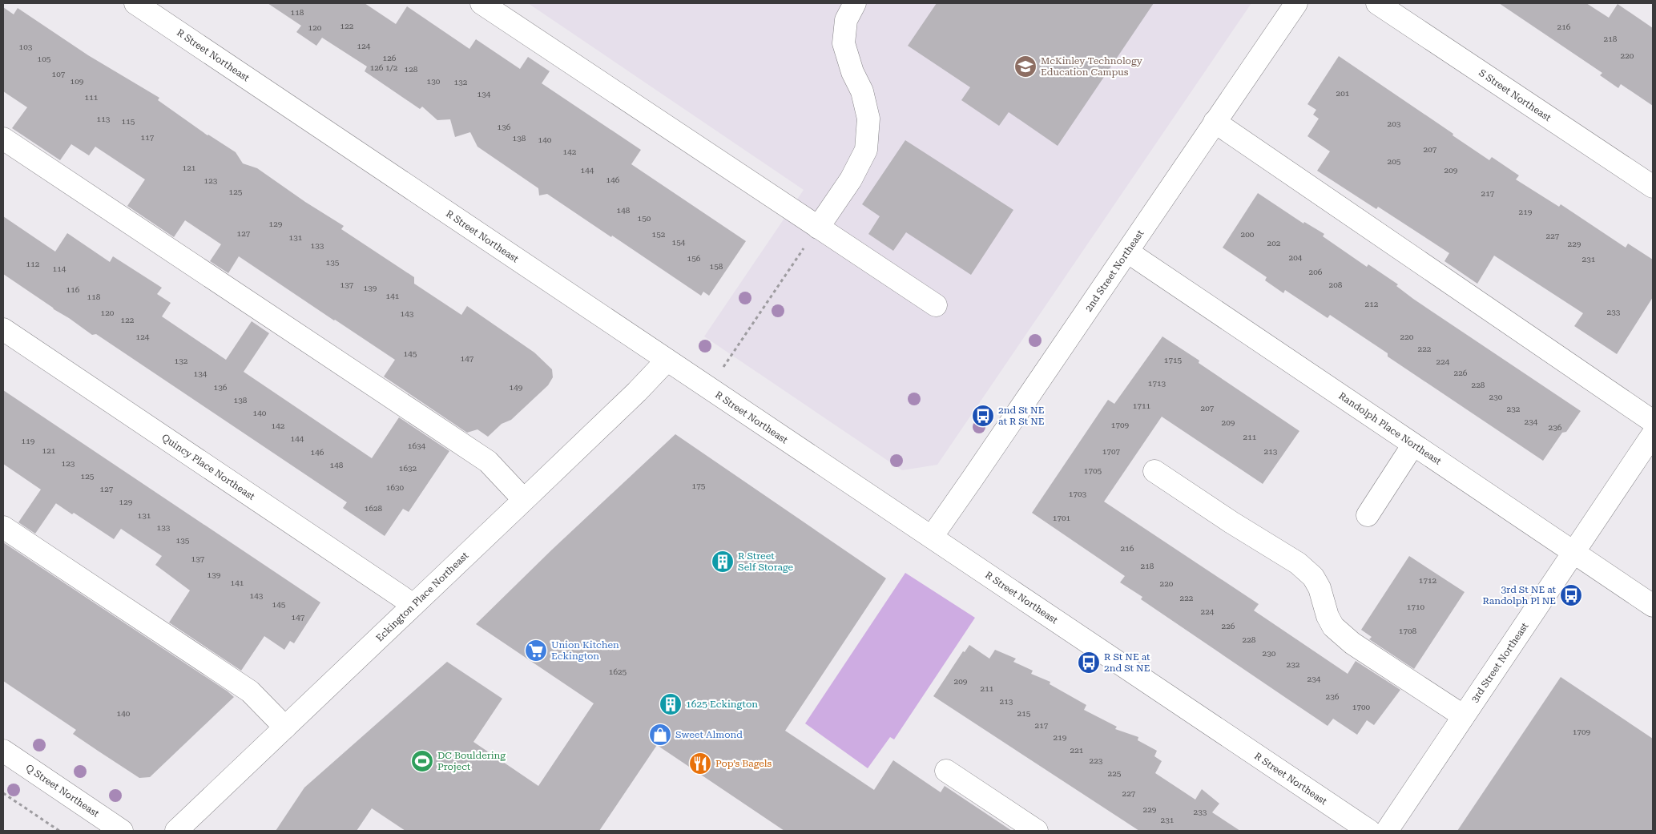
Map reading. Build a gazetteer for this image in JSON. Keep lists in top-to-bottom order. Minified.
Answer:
{"streets":{"street":["R Street Northeast","S Street Northeast","2nd Street Northeast","Randolph Place Northeast","Quincy Place Northeast","Eckington Place Northeast","3rd Street Northeast","Q Street Northeast"]},"crossings":[["R Street Northeast","2nd Street Northeast"],["R Street Northeast","Eckington Place Northeast"],["2nd Street Northeast","Randolph Place Northeast"],["Randolph Place Northeast","3rd Street Northeast"],["Quincy Place Northeast","Eckington Place Northeast"]],"places":{"school or university":["McKinley Technology Education Campus"],"bus stop":["2nd St NE at R St NE","3rd St NE at Randolph Pl NE","R St NE at 2nd St NE"],"building":["R Street Self Storage","1625 Eckington"],"supermarket":["Union Kitchen Eckington"],"shop":["Sweet Almond"],"sports":["DC Bouldering Project"],"restaurant":["Pop’s Bagels"]},"house_numbers":["118","122","216","120","218","124","103","220","126","105","126 1/2","128","107","109","130","132","201","134","111","113","115","203","136","117","138","140","207","142","205","121","144","209","146","123","125","217","148","219","150","129","127","152","200","227","131","154","202","229","133","204","156","231","135","112","158","114","206","137","208","139","116","141","118","212","233","120","143","122","124","220","222","145","147","1715","132","224","226","134","1713","228","136","149","230","138","1711","207","232","140","234","209","1709","142","236","211","144","119","1634","121","1707","213","146","123","148","1632","1705","125","175","1630","127","1703","129","1628","131","1701","133","135","216","137","218","139","1712","141","220","143","222","145","1710","224","147","226","1708","228","230","232","1625","234","209","211","236","213","1700","140","215","217","1709","219","221","223","225","227","229","233","231"]}
